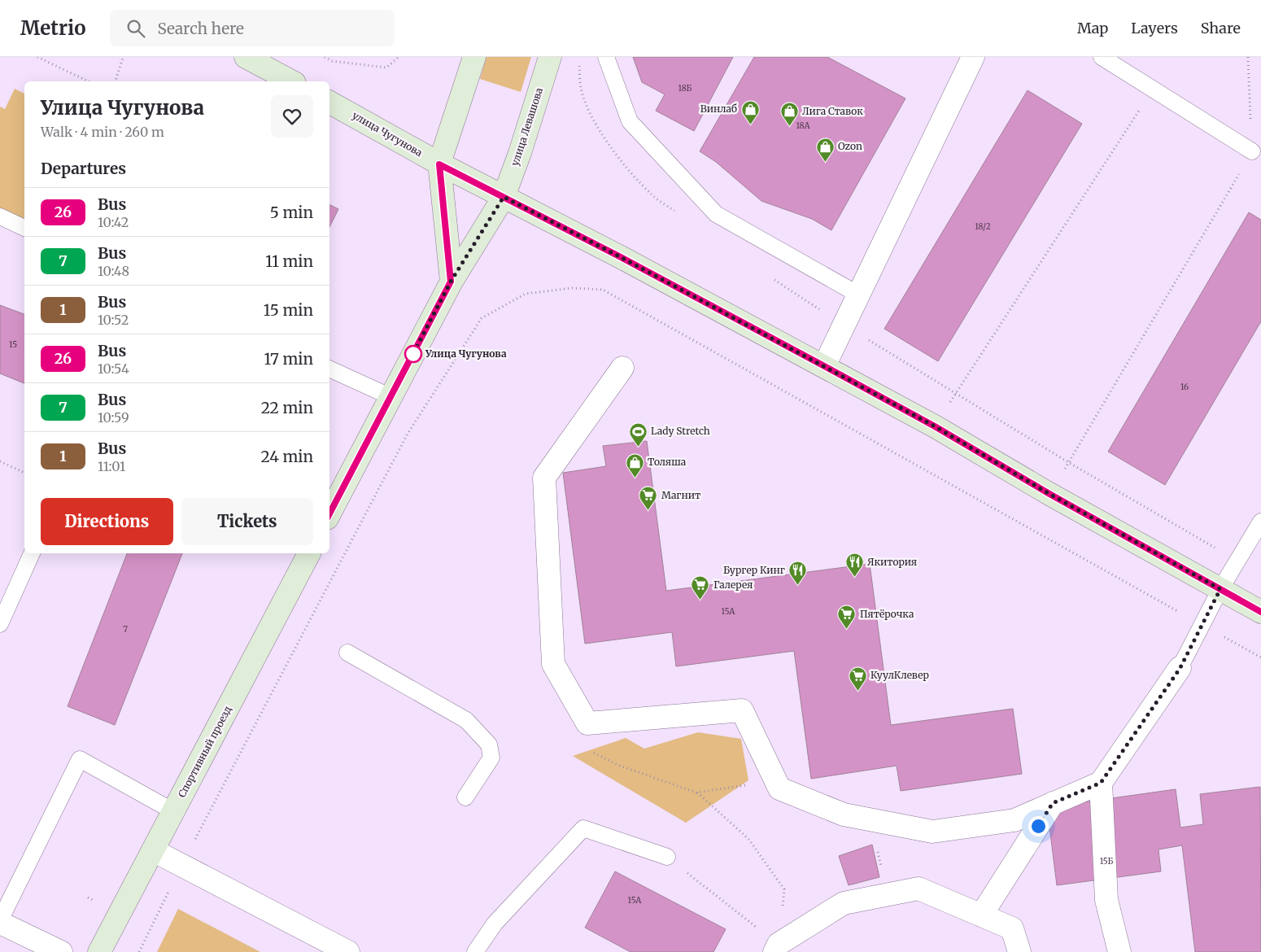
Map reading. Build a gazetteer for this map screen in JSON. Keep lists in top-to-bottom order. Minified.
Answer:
{"streets":{"main road":["улица Левашова","улица Чугунова","Спортивный проезд"]},"crossings":[["улица Левашова","улица Чугунова"]],"places":{"shop":["Винлаб","Лига Ставок","Ozon","Толяша"],"other":["Улица Чугунова"],"sports":["Lady Stretch"],"supermarket":["Магнит","Галерея","Пятёрочка","КуулКлевер"],"restaurant":["Якитория","Бургер Кинг"]},"lines":["bus line 26"],"house_numbers":["18Б","18А","18/2","15","16","15А","7","15Б","15А"],"page":{"header":"Metrio","search":"Search here","nav":["Map","Layers","Share"],"heading":[["Улица Чугунова","Walk · 4 min · 260 m"],"Departures"],"list":[{"mark":"26","name":"Bus","note":"10:42","value":"5 min"},{"mark":"7","name":"Bus","note":"10:48","value":"11 min"},{"mark":"1","name":"Bus","note":"10:52","value":"15 min"},{"mark":"26","name":"Bus","note":"10:54","value":"17 min"},{"mark":"7","name":"Bus","note":"10:59","value":"22 min"},{"mark":"1","name":"Bus","note":"11:01","value":"24 min"}],"buttons":["Directions","Tickets"]}}
